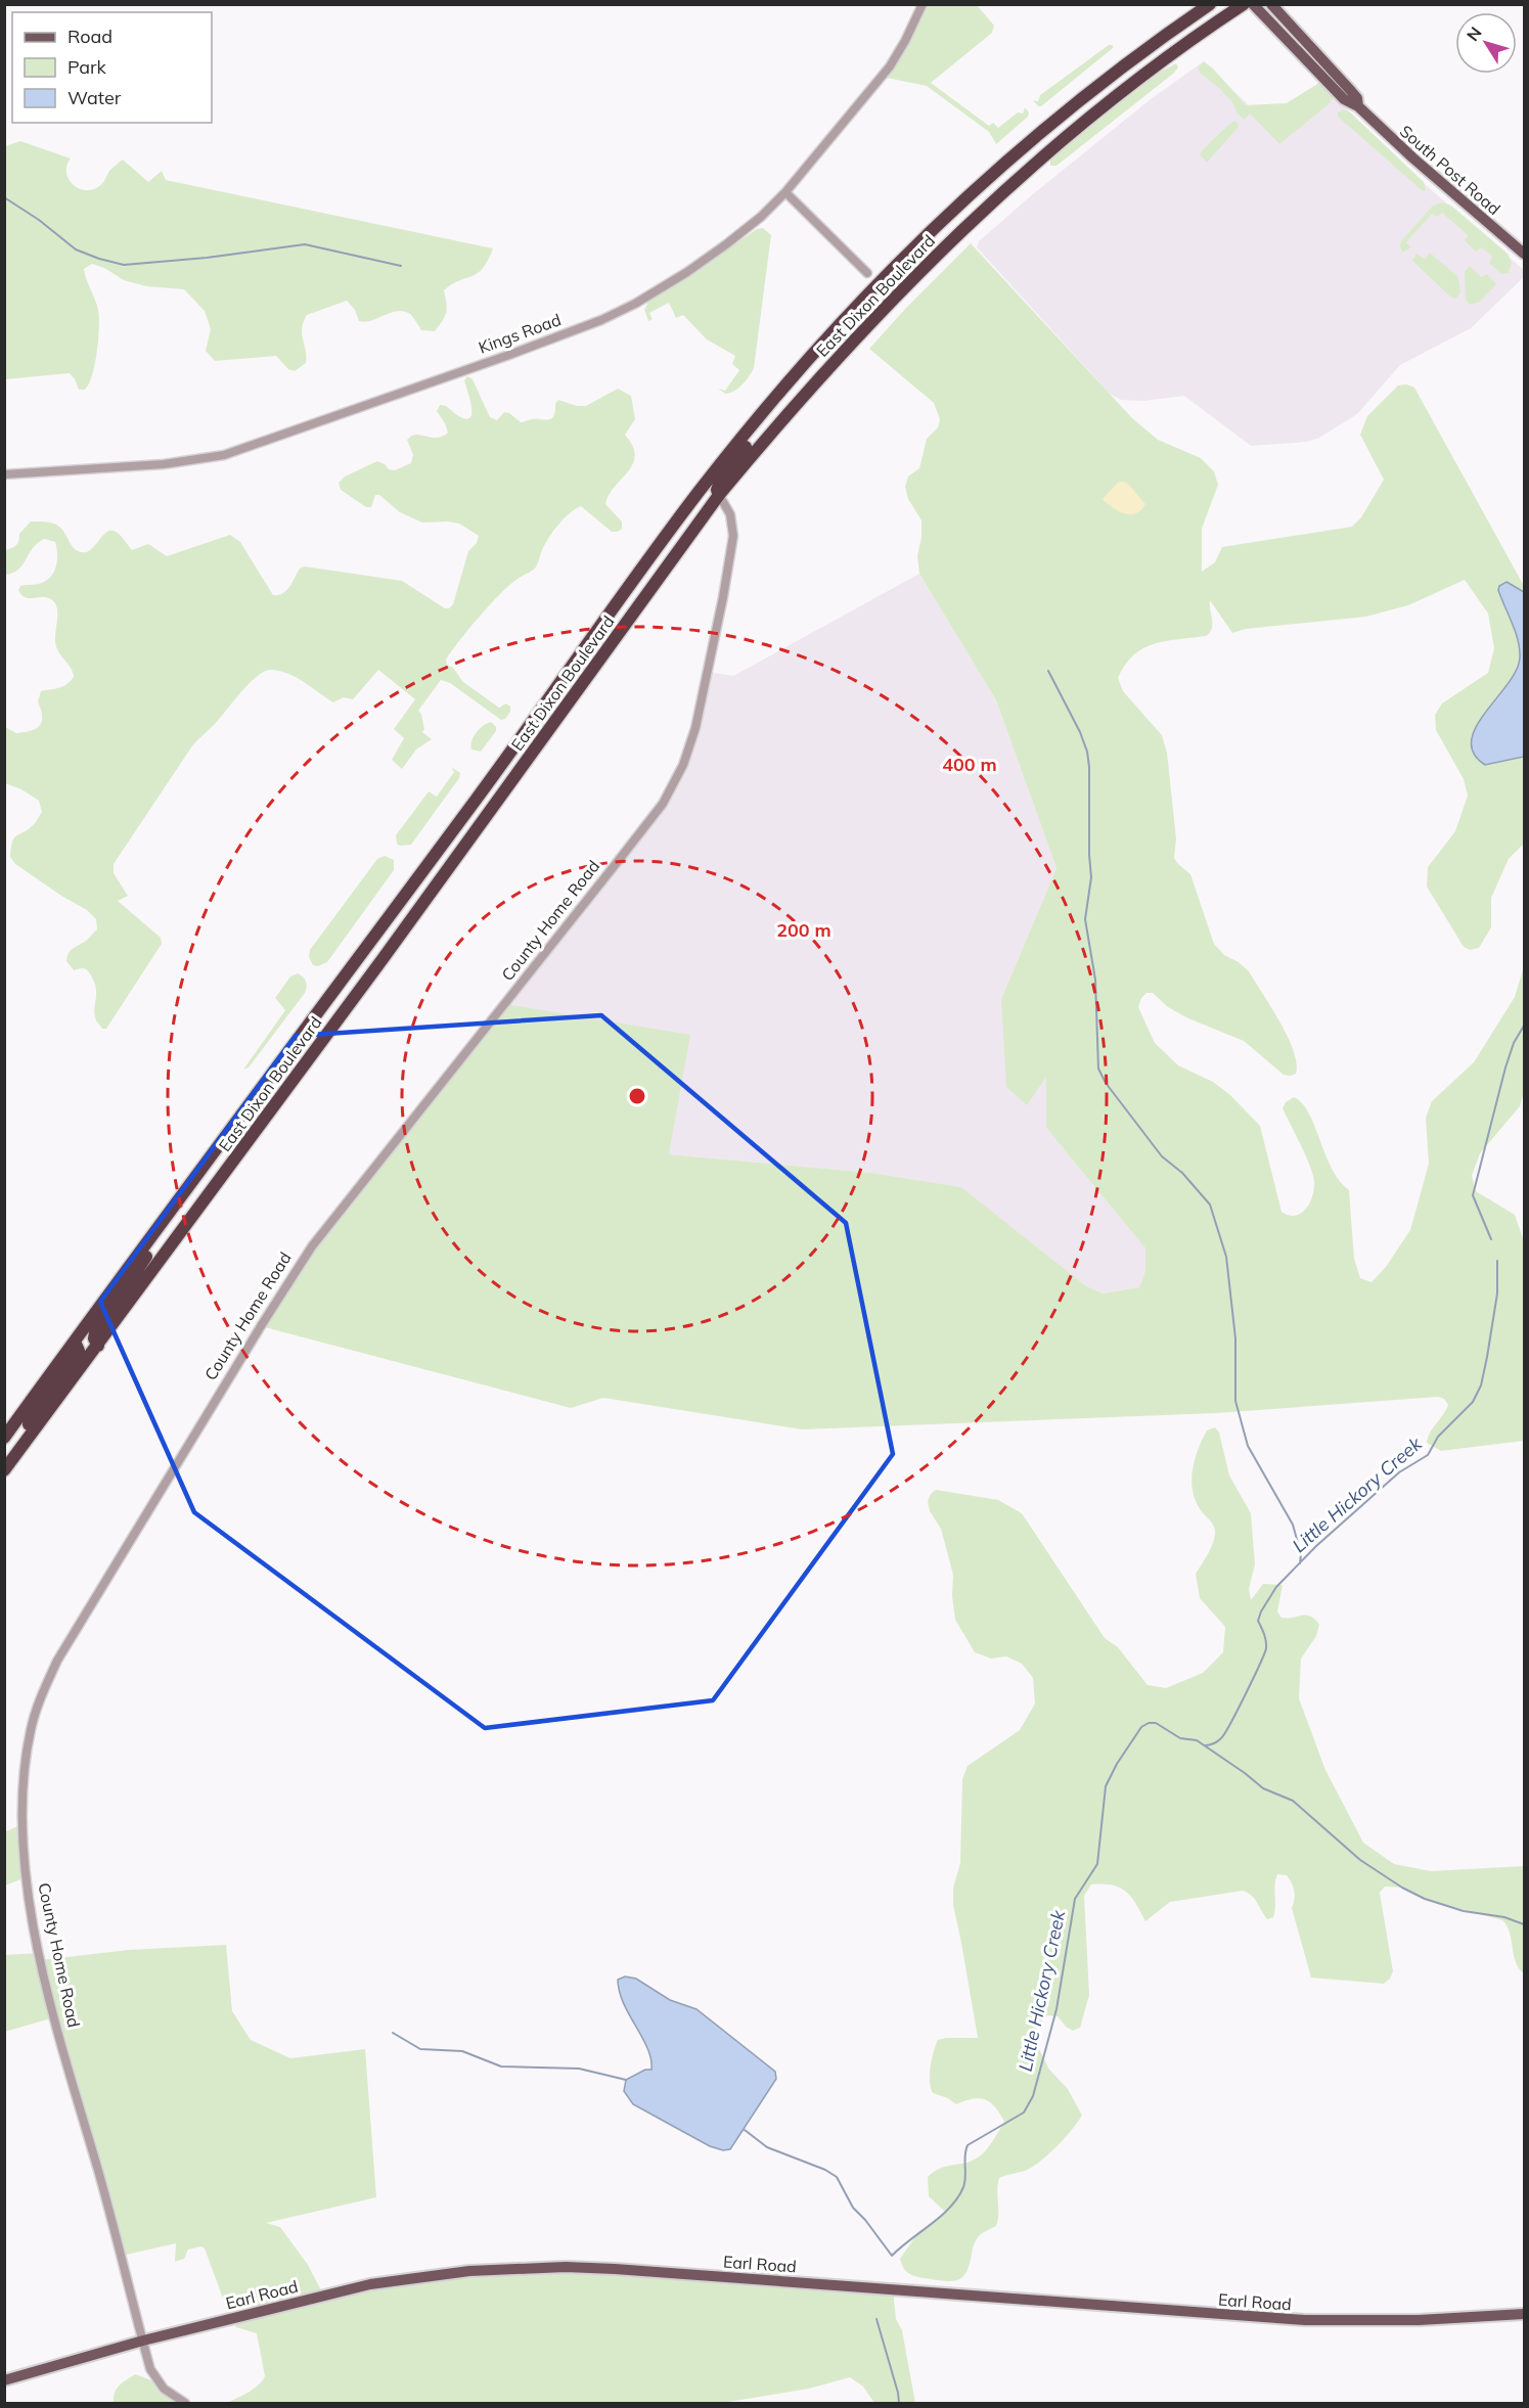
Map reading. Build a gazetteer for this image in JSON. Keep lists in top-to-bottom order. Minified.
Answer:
{"streets":{"highway":["East Dixon Boulevard"],"main road":["South Post Road","Earl Road"],"street":["Kings Road","County Home Road"]},"crossings":[["East Dixon Boulevard","County Home Road"],["County Home Road","Earl Road"]],"water":["Little Hickory Creek"],"legend":["Road","Park","Water"],"north":"top left","rings":["400 m","200 m"]}
